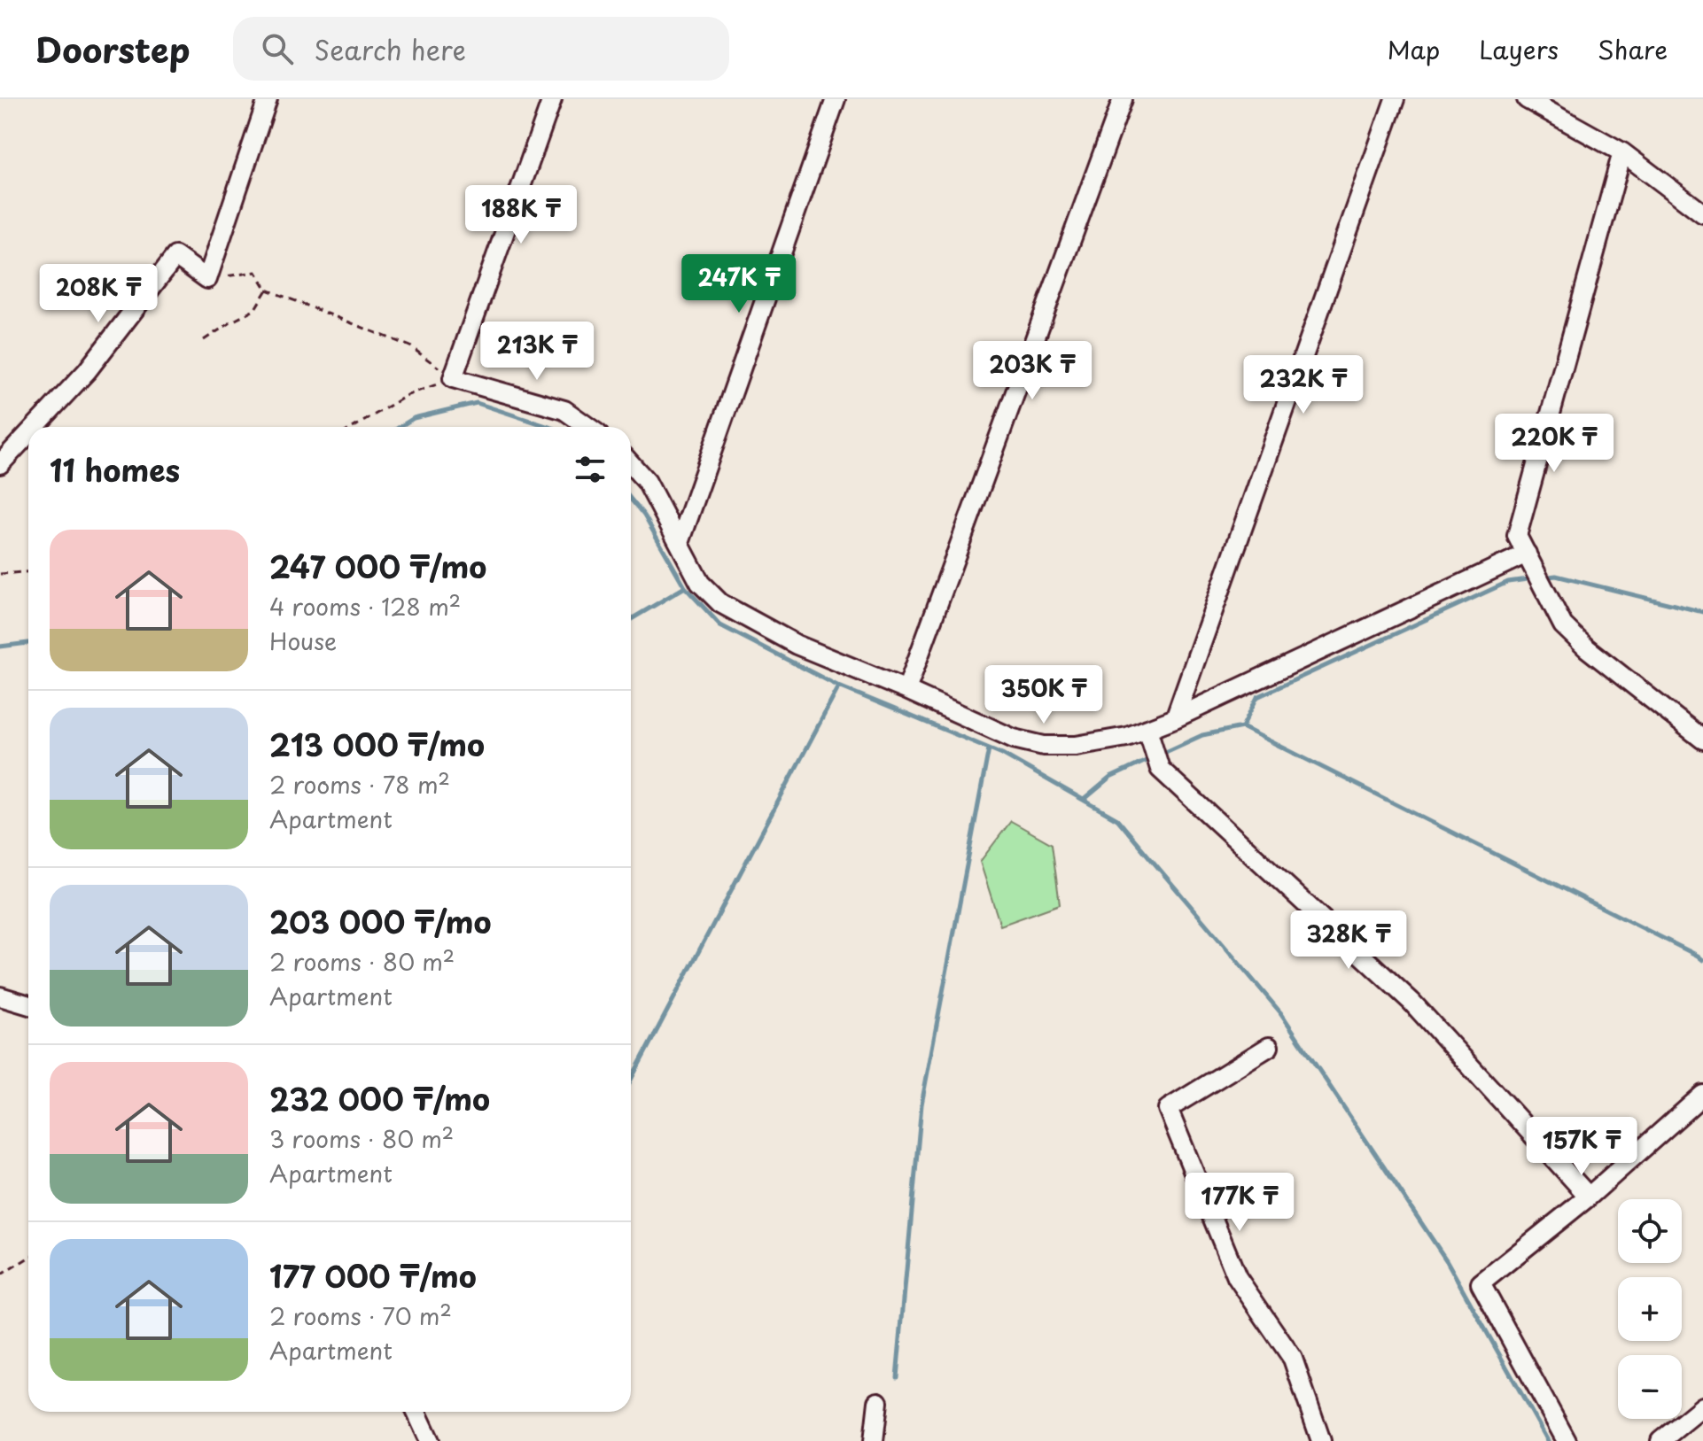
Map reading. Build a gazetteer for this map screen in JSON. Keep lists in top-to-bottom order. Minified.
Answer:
{"page":{"header":"Doorstep","search":"Search here","nav":["Map","Layers","Share"],"price":["188K ₸","247K ₸","208K ₸","213K ₸","203K ₸","232K ₸","220K ₸","350K ₸","328K ₸","157K ₸","177K ₸"],"heading":"11 homes","list":[{"name":"247 000 ₸/mo","note":"4 rooms · 128 m² · House"},{"name":"213 000 ₸/mo","note":"2 rooms · 78 m² · Apartment"},{"name":"203 000 ₸/mo","note":"2 rooms · 80 m² · Apartment"},{"name":"232 000 ₸/mo","note":"3 rooms · 80 m² · Apartment"},{"name":"177 000 ₸/mo","note":"2 rooms · 70 m² · Apartment"}],"map_buttons":["+","−"]}}
